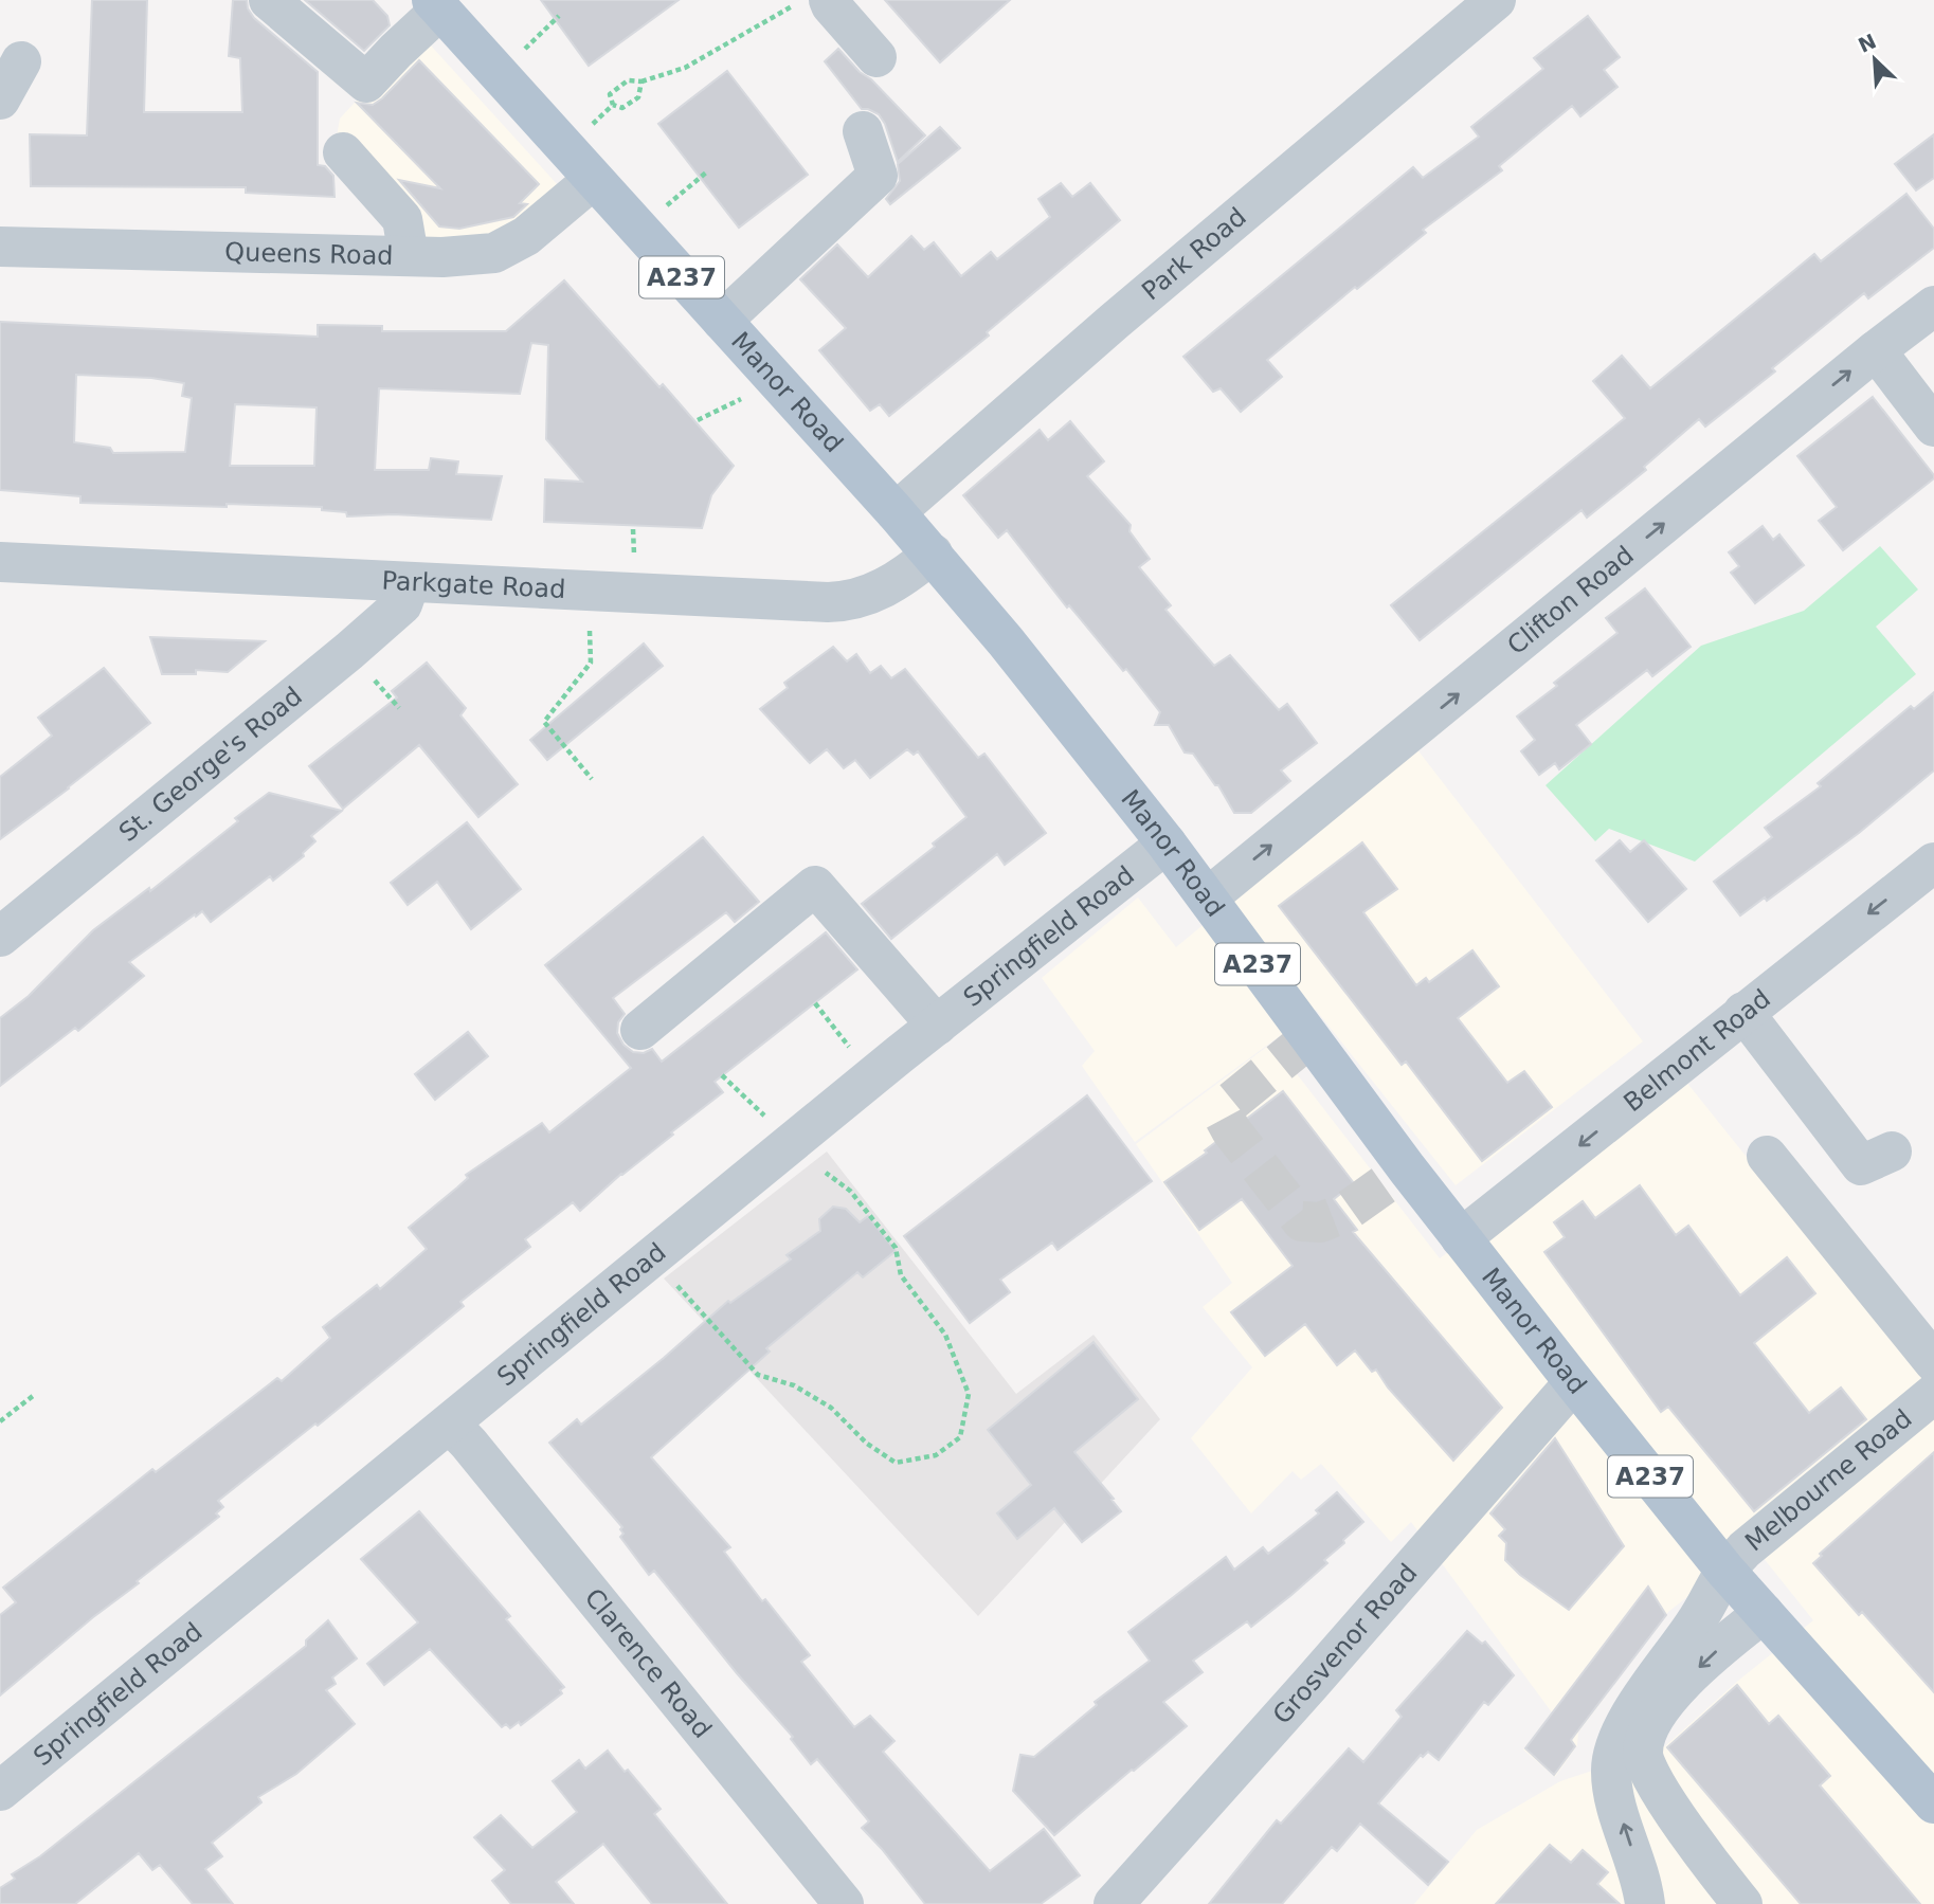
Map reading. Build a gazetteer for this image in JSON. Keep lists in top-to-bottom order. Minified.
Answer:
{"streets":{"main road":["A237","Manor Road"],"street":["Queens Road","Park Road","Parkgate Road","Clifton Road","St. George's Road","Springfield Road","Belmont Road","Melbourne Road","Grosvenor Road","Clarence Road"]},"crossings":[["Queens Road","Manor Road"],["Park Road","Manor Road"],["Manor Road","Parkgate Road"],["Manor Road","Clifton Road"],["Manor Road","Springfield Road"],["Manor Road","Belmont Road"],["Manor Road","Melbourne Road"],["Manor Road","Grosvenor Road"],["Parkgate Road","St. George's Road"],["Springfield Road","Clarence Road"]],"one_way":["Clifton Road","Belmont Road","Melbourne Road"],"north":"top left"}
